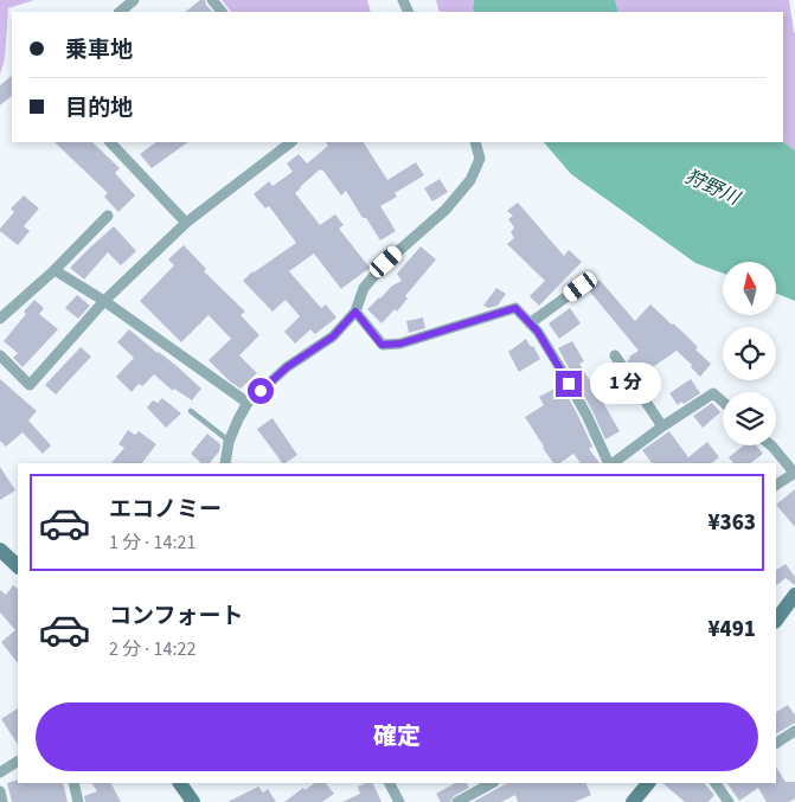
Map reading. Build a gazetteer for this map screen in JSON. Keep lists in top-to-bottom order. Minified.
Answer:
{"water":["狩野川"],"north":"top","page":{"banner":["乗車地","目的地"],"bubble":"1 分","list":[{"name":"エコノミー","note":"1 分 · 14:21","value":"¥363"},{"name":"コンフォート","note":"2 分 · 14:22","value":"¥491"}],"buttons":"確定"}}
